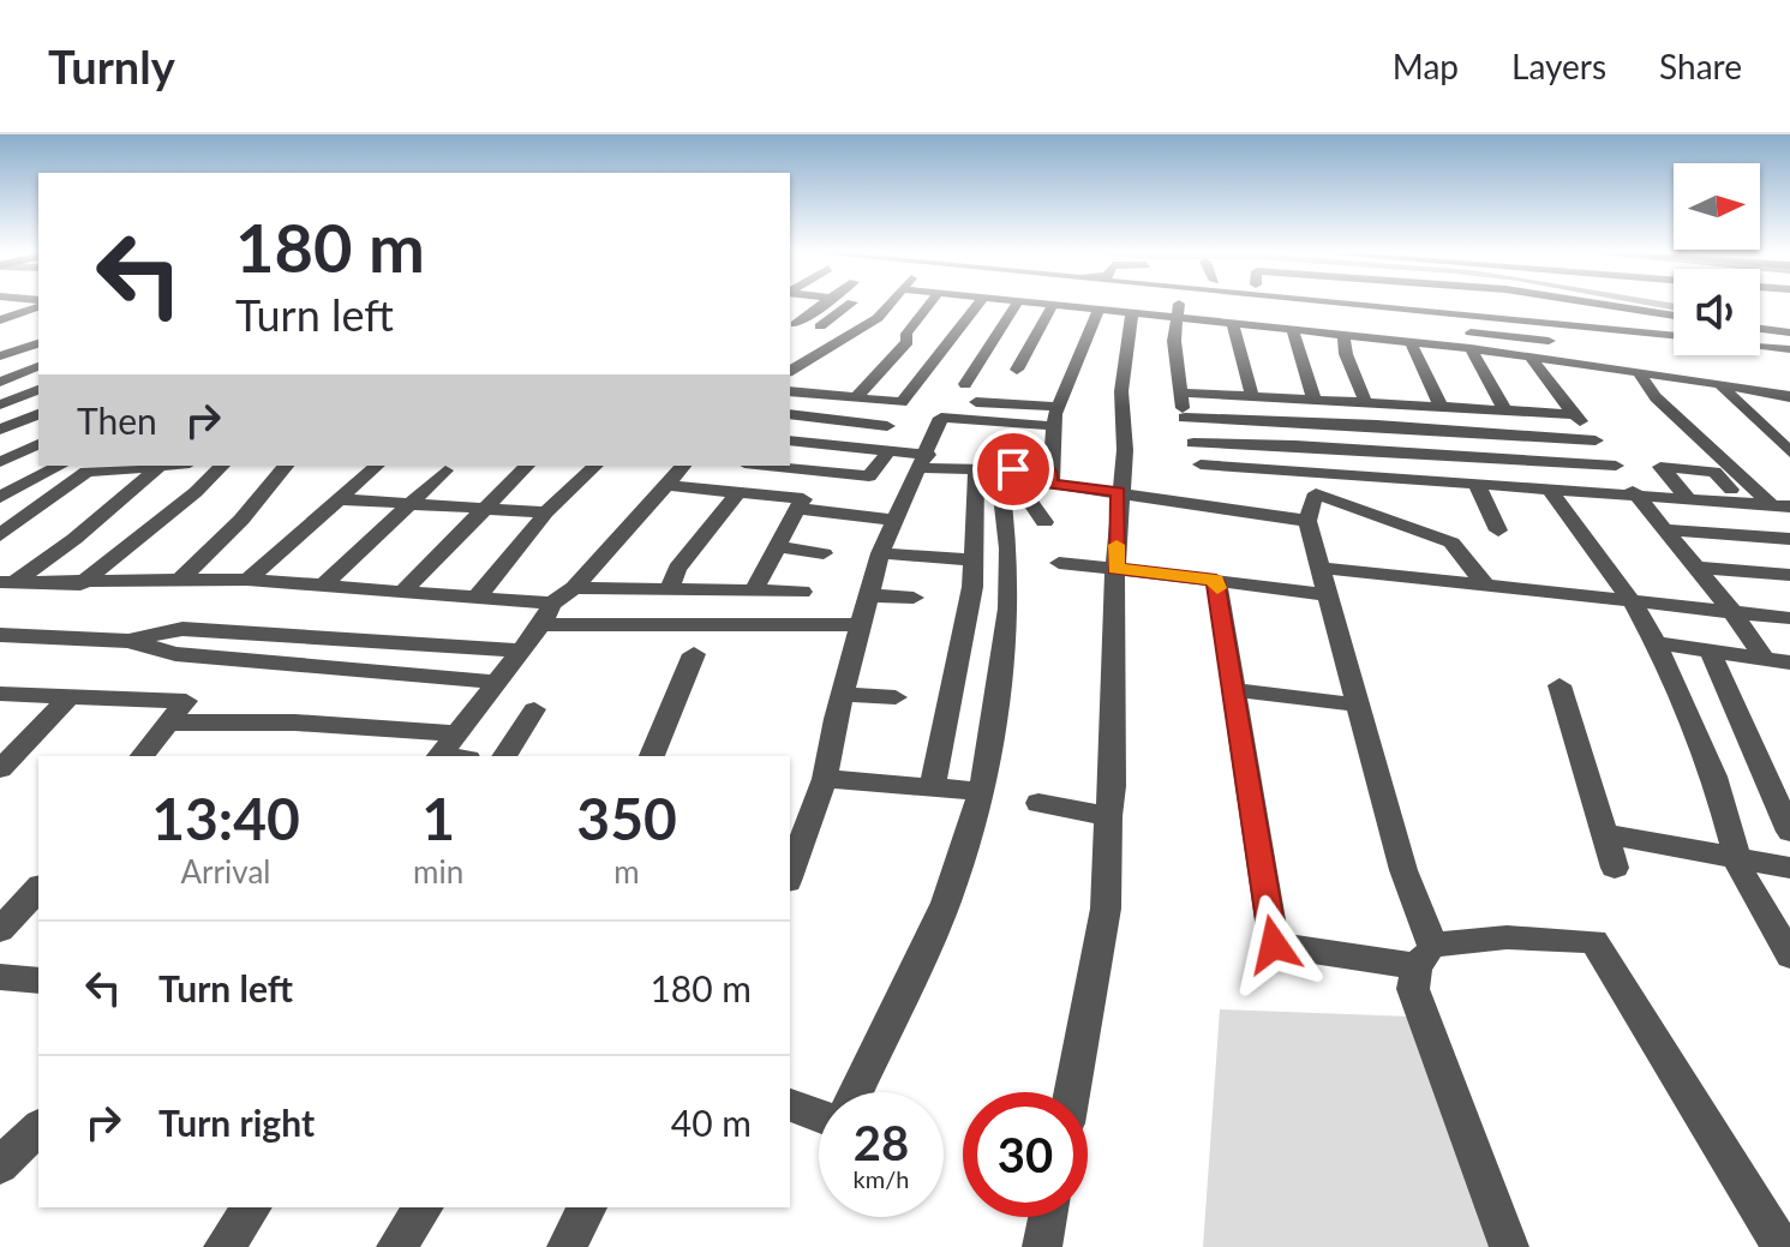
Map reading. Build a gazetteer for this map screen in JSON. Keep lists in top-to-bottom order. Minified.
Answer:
{"north":"right","page":{"header":"Turnly","nav":["Map","Layers","Share"],"turn":["180 m","Turn left"],"then":"Then","eta":["13:40","Arrival","1","min","350","m"],"list":[{"name":"Turn left","value":"180 m"},{"name":"Turn right","value":"40 m"}],"speed":"28 km/h","limit":"30"}}
